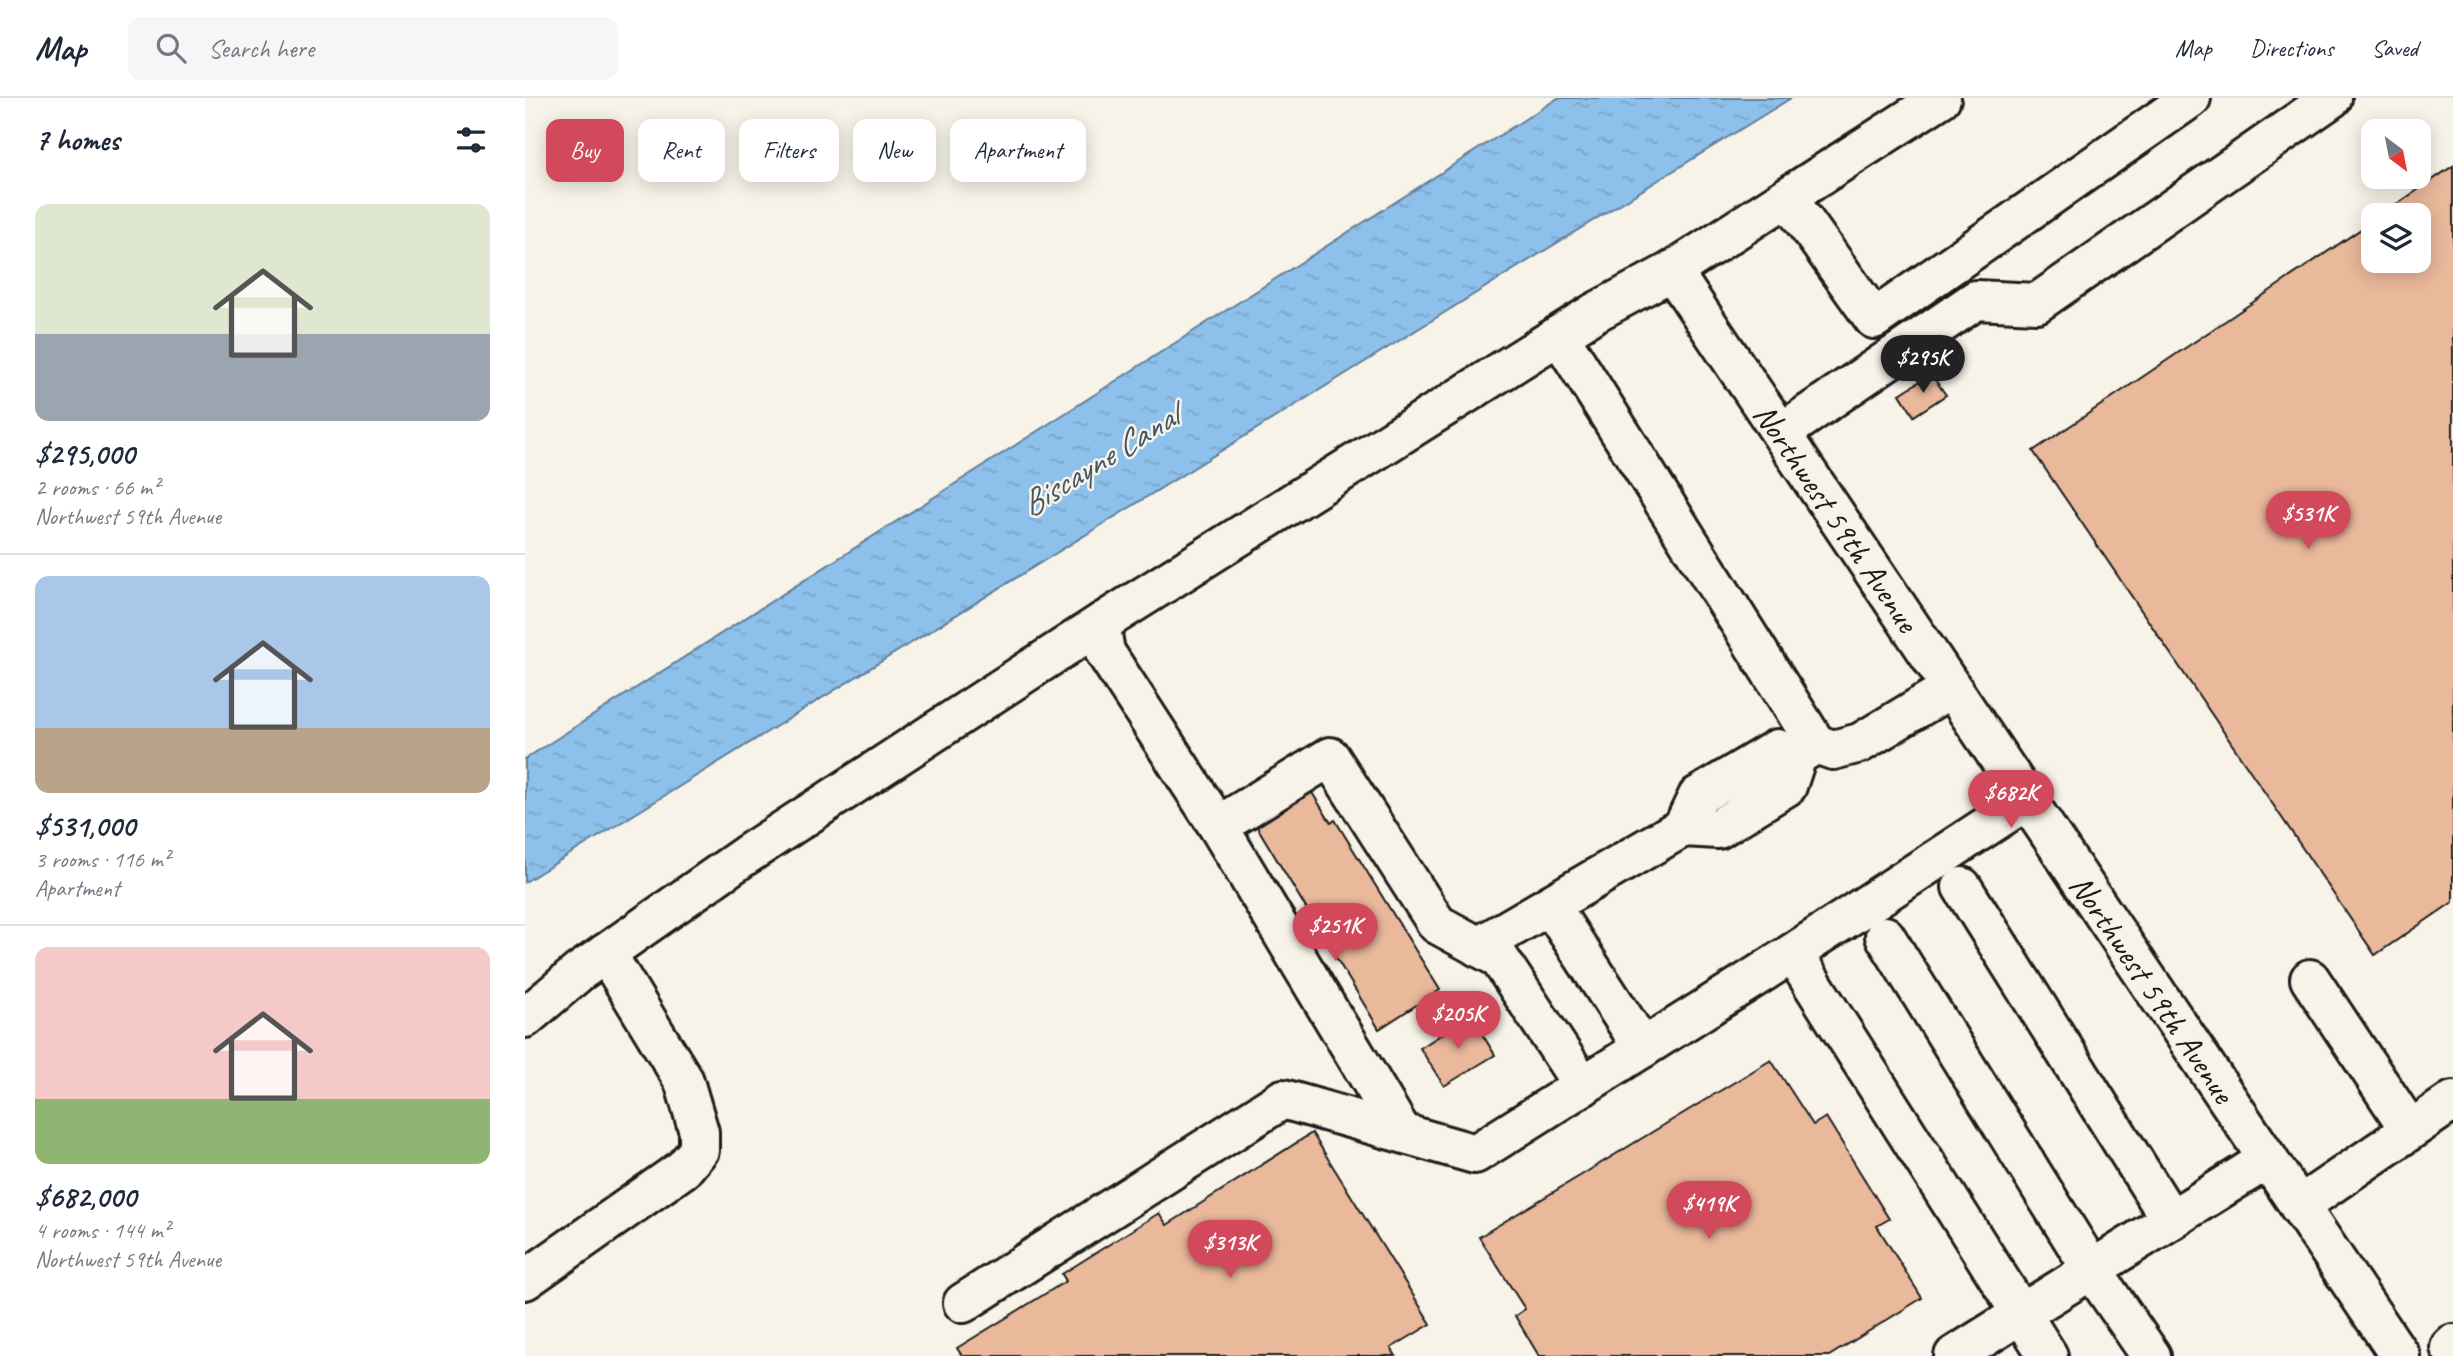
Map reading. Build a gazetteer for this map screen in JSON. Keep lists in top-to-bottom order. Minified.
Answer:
{"streets":{"street":["Northwest 59th Avenue"]},"water":["Biscayne Canal"],"north":"bottom right","page":{"header":"Map","search":"Search here","nav":["Map","Directions","Saved"],"heading":"7 homes","chip":["Buy","Rent","Filters","New","Apartment"],"list":[{"name":"$295,000","note":"2 rooms · 66 m² · Northwest 59th Avenue"},{"name":"$531,000","note":"3 rooms · 116 m² · Apartment"},{"name":"$682,000","note":"4 rooms · 144 m² · Northwest 59th Avenue"}],"price":["$295K","$531K","$682K","$251K","$205K","$419K","$313K"]}}
